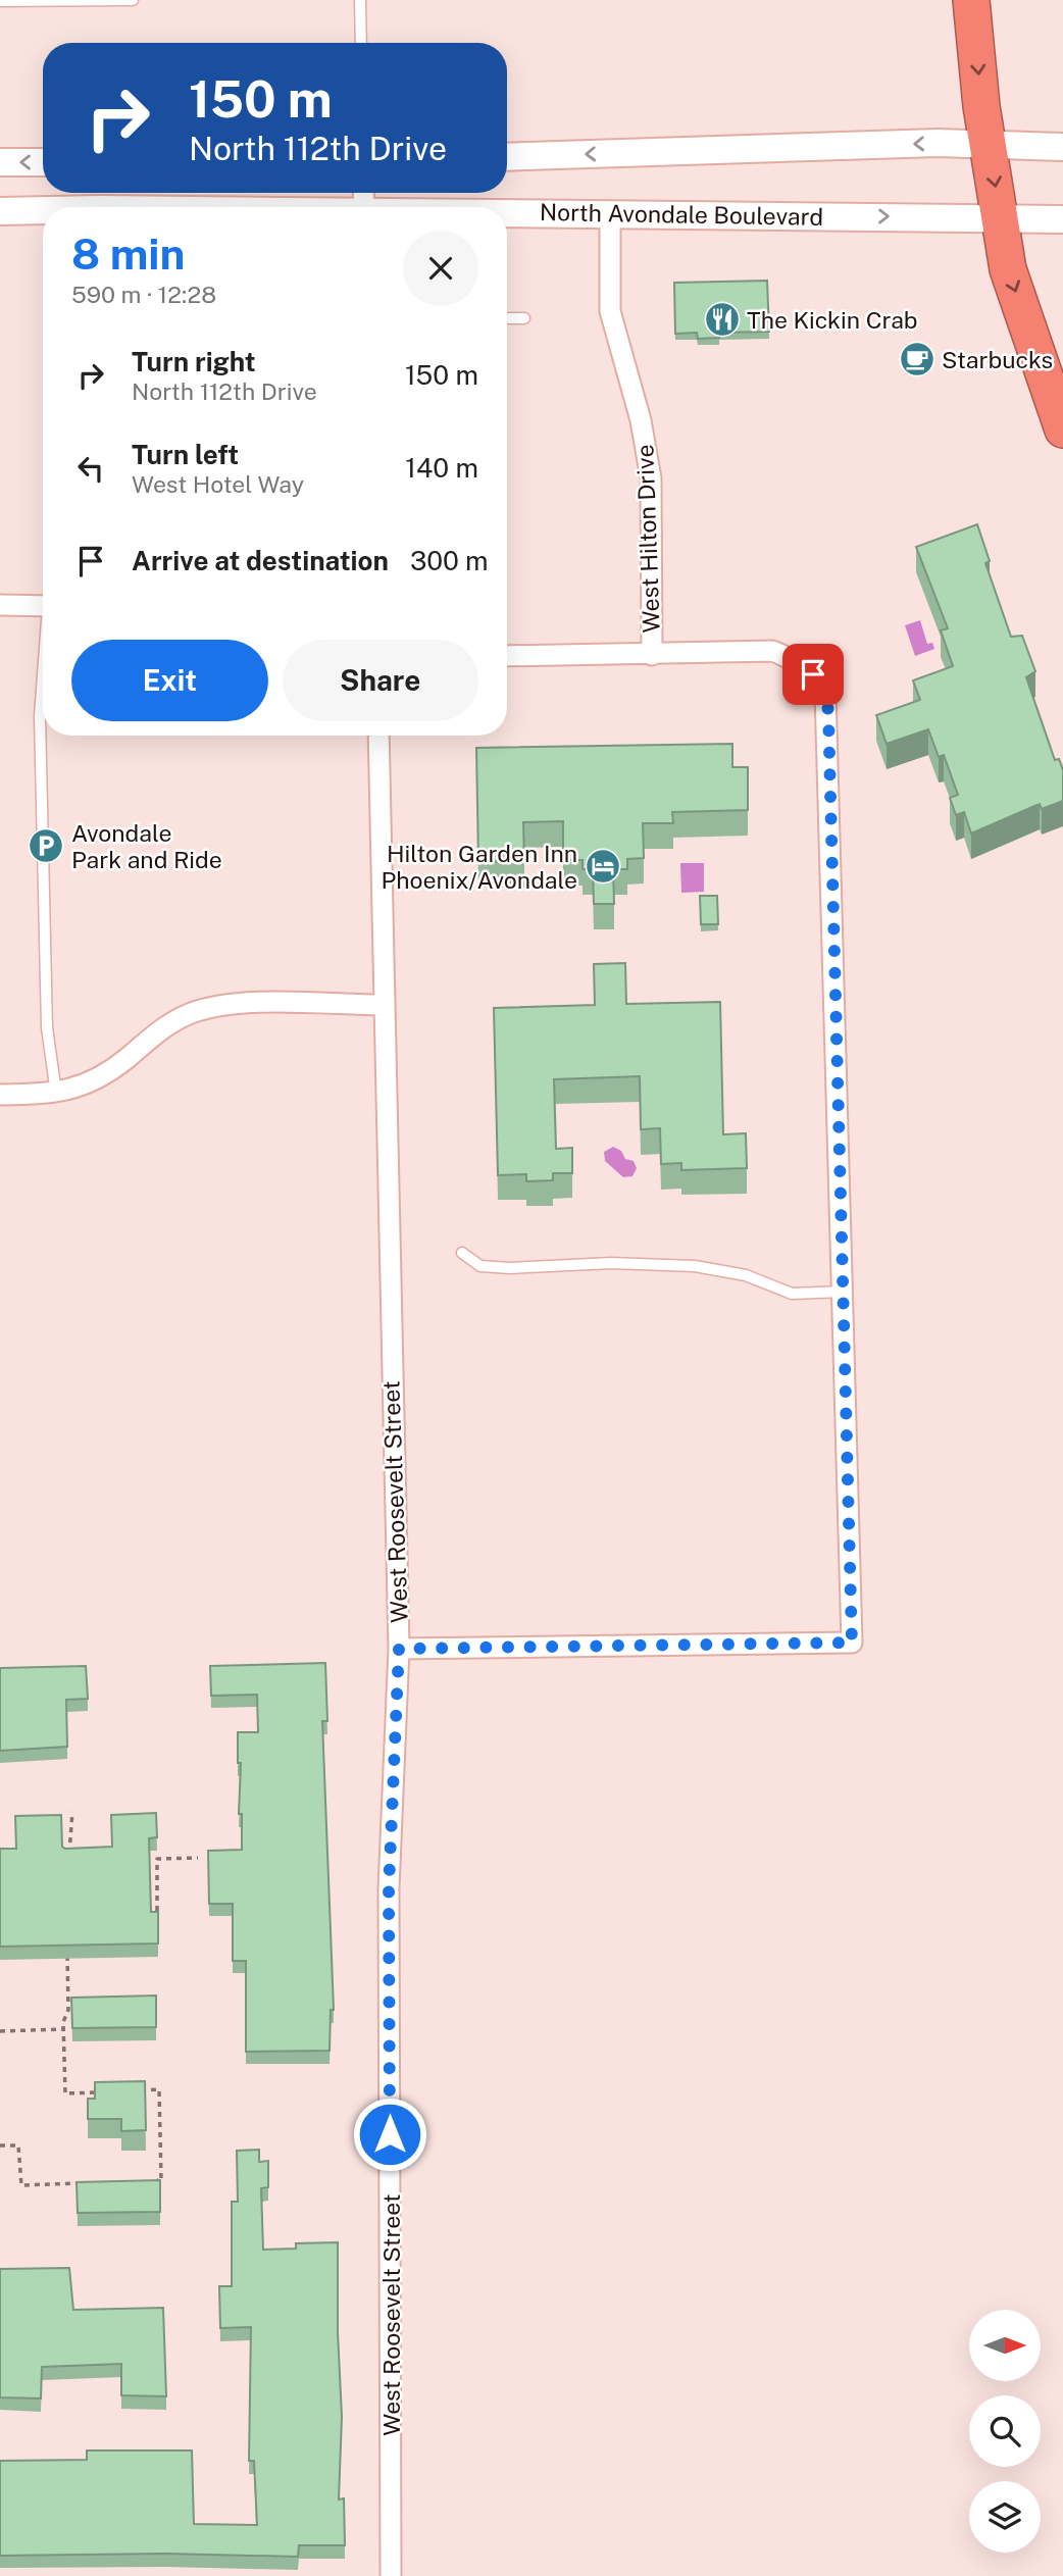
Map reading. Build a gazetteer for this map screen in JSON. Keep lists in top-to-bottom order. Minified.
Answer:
{"streets":{"main road":["North Avondale Boulevard"],"street":["West Hilton Drive","West Roosevelt Street"]},"crossings":[["North Avondale Boulevard","West Hilton Drive"]],"places":{"restaurant":["The Kickin Crab"],"cafe":["Starbucks"],"parking":["Avondale Park and Ride"],"hotel":["Hilton Garden Inn Phoenix/Avondale"]},"north":"right","page":{"turn":["150 m","North 112th Drive"],"heading":["8 min","590 m · 12:28"],"list":[{"name":"Turn right","note":"North 112th Drive","value":"150 m"},{"name":"Turn left","note":"West Hotel Way","value":"140 m"},{"name":"Arrive at destination","value":"300 m"}],"buttons":["Exit","Share"]}}
